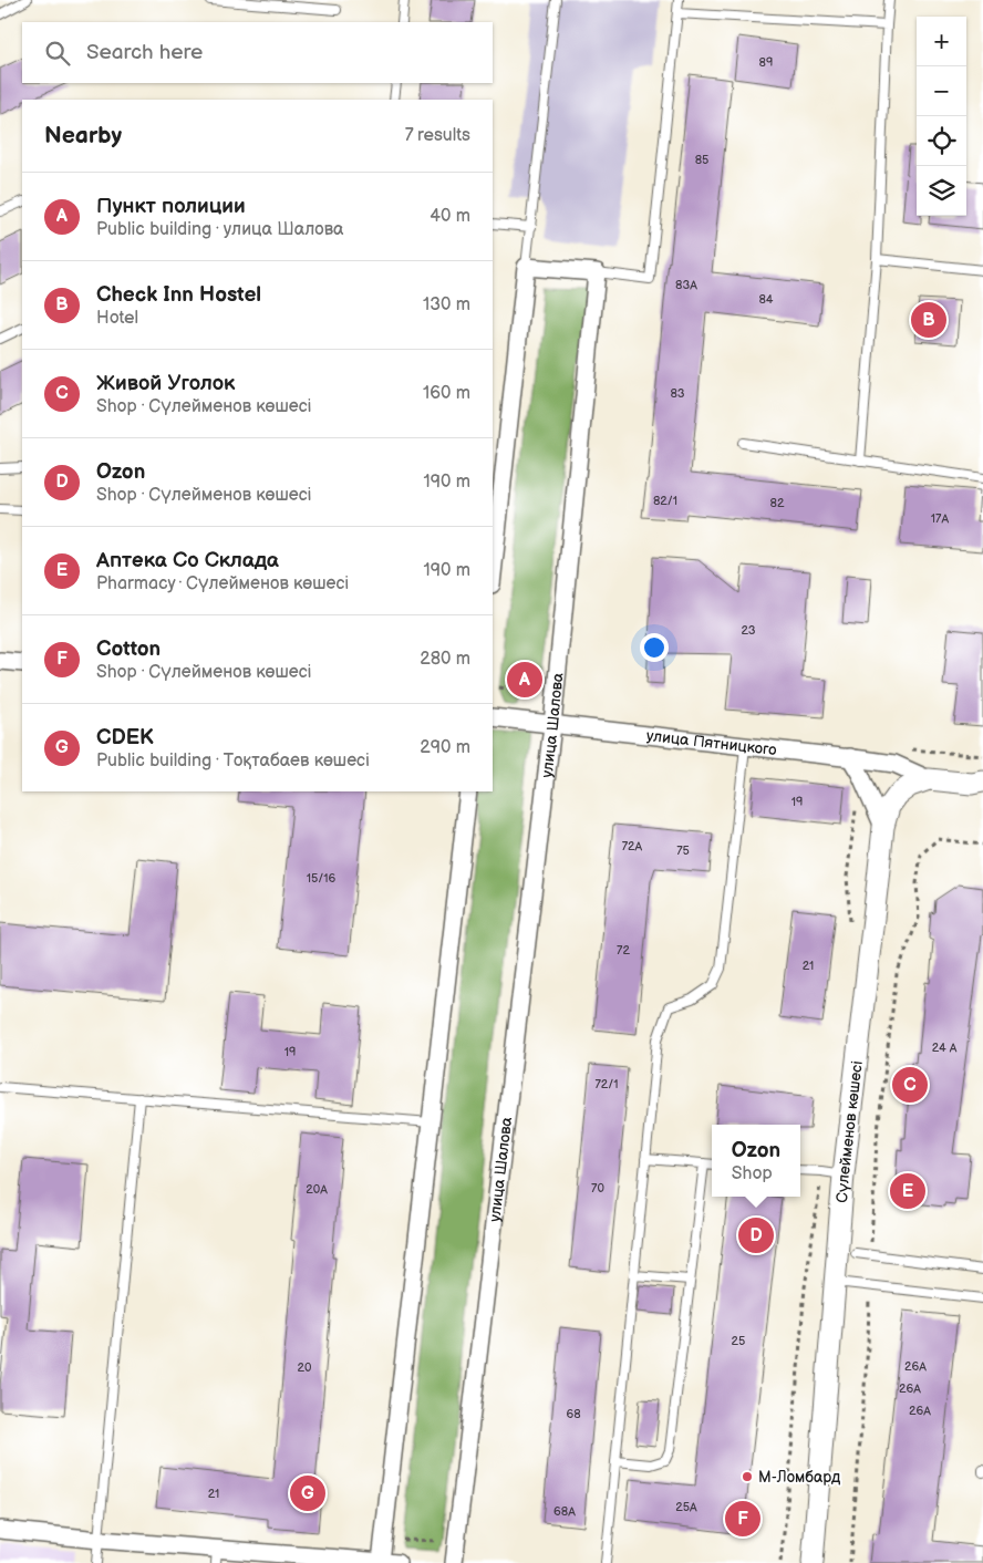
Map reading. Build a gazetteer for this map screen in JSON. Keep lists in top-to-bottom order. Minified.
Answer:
{"streets":{"street":["улица Шалова","улица Пятницкого","Сүлейменов көшесі"]},"crossings":[["улица Шалова","улица Пятницкого"],["улица Пятницкого","Сүлейменов көшесі"]],"places":["М-Ломбард"],"house_numbers":["89","85","83А","84","83","82/1","82","17А","23","19","72А","75","15/16","72","21","24 А","19","72/1","70","20А","25","26А","20","26А","26А","68","21","25А","68А"],"page":{"map_buttons":["+","−"],"search":"Search here","heading":["Nearby","7 results"],"list":[{"mark":"A","name":"Пункт полиции","note":"Public building · улица Шалова","value":"40 m"},{"mark":"B","name":"Check Inn Hostel","note":"Hotel","value":"130 m"},{"mark":"C","name":"Живой Уголок","note":"Shop · Сүлейменов көшесі","value":"160 m"},{"mark":"D","name":"Ozon","note":"Shop · Сүлейменов көшесі","value":"190 m"},{"mark":"E","name":"Аптека Со Склада","note":"Pharmacy · Сүлейменов көшесі","value":"190 m"},{"mark":"F","name":"Cotton","note":"Shop · Сүлейменов көшесі","value":"280 m"},{"mark":"G","name":"CDEK","note":"Public building · Тоқтабаев көшесі","value":"290 m"}],"pins":["B","A","C","E","D","G","F"],"popup":["Ozon","Shop"]}}
